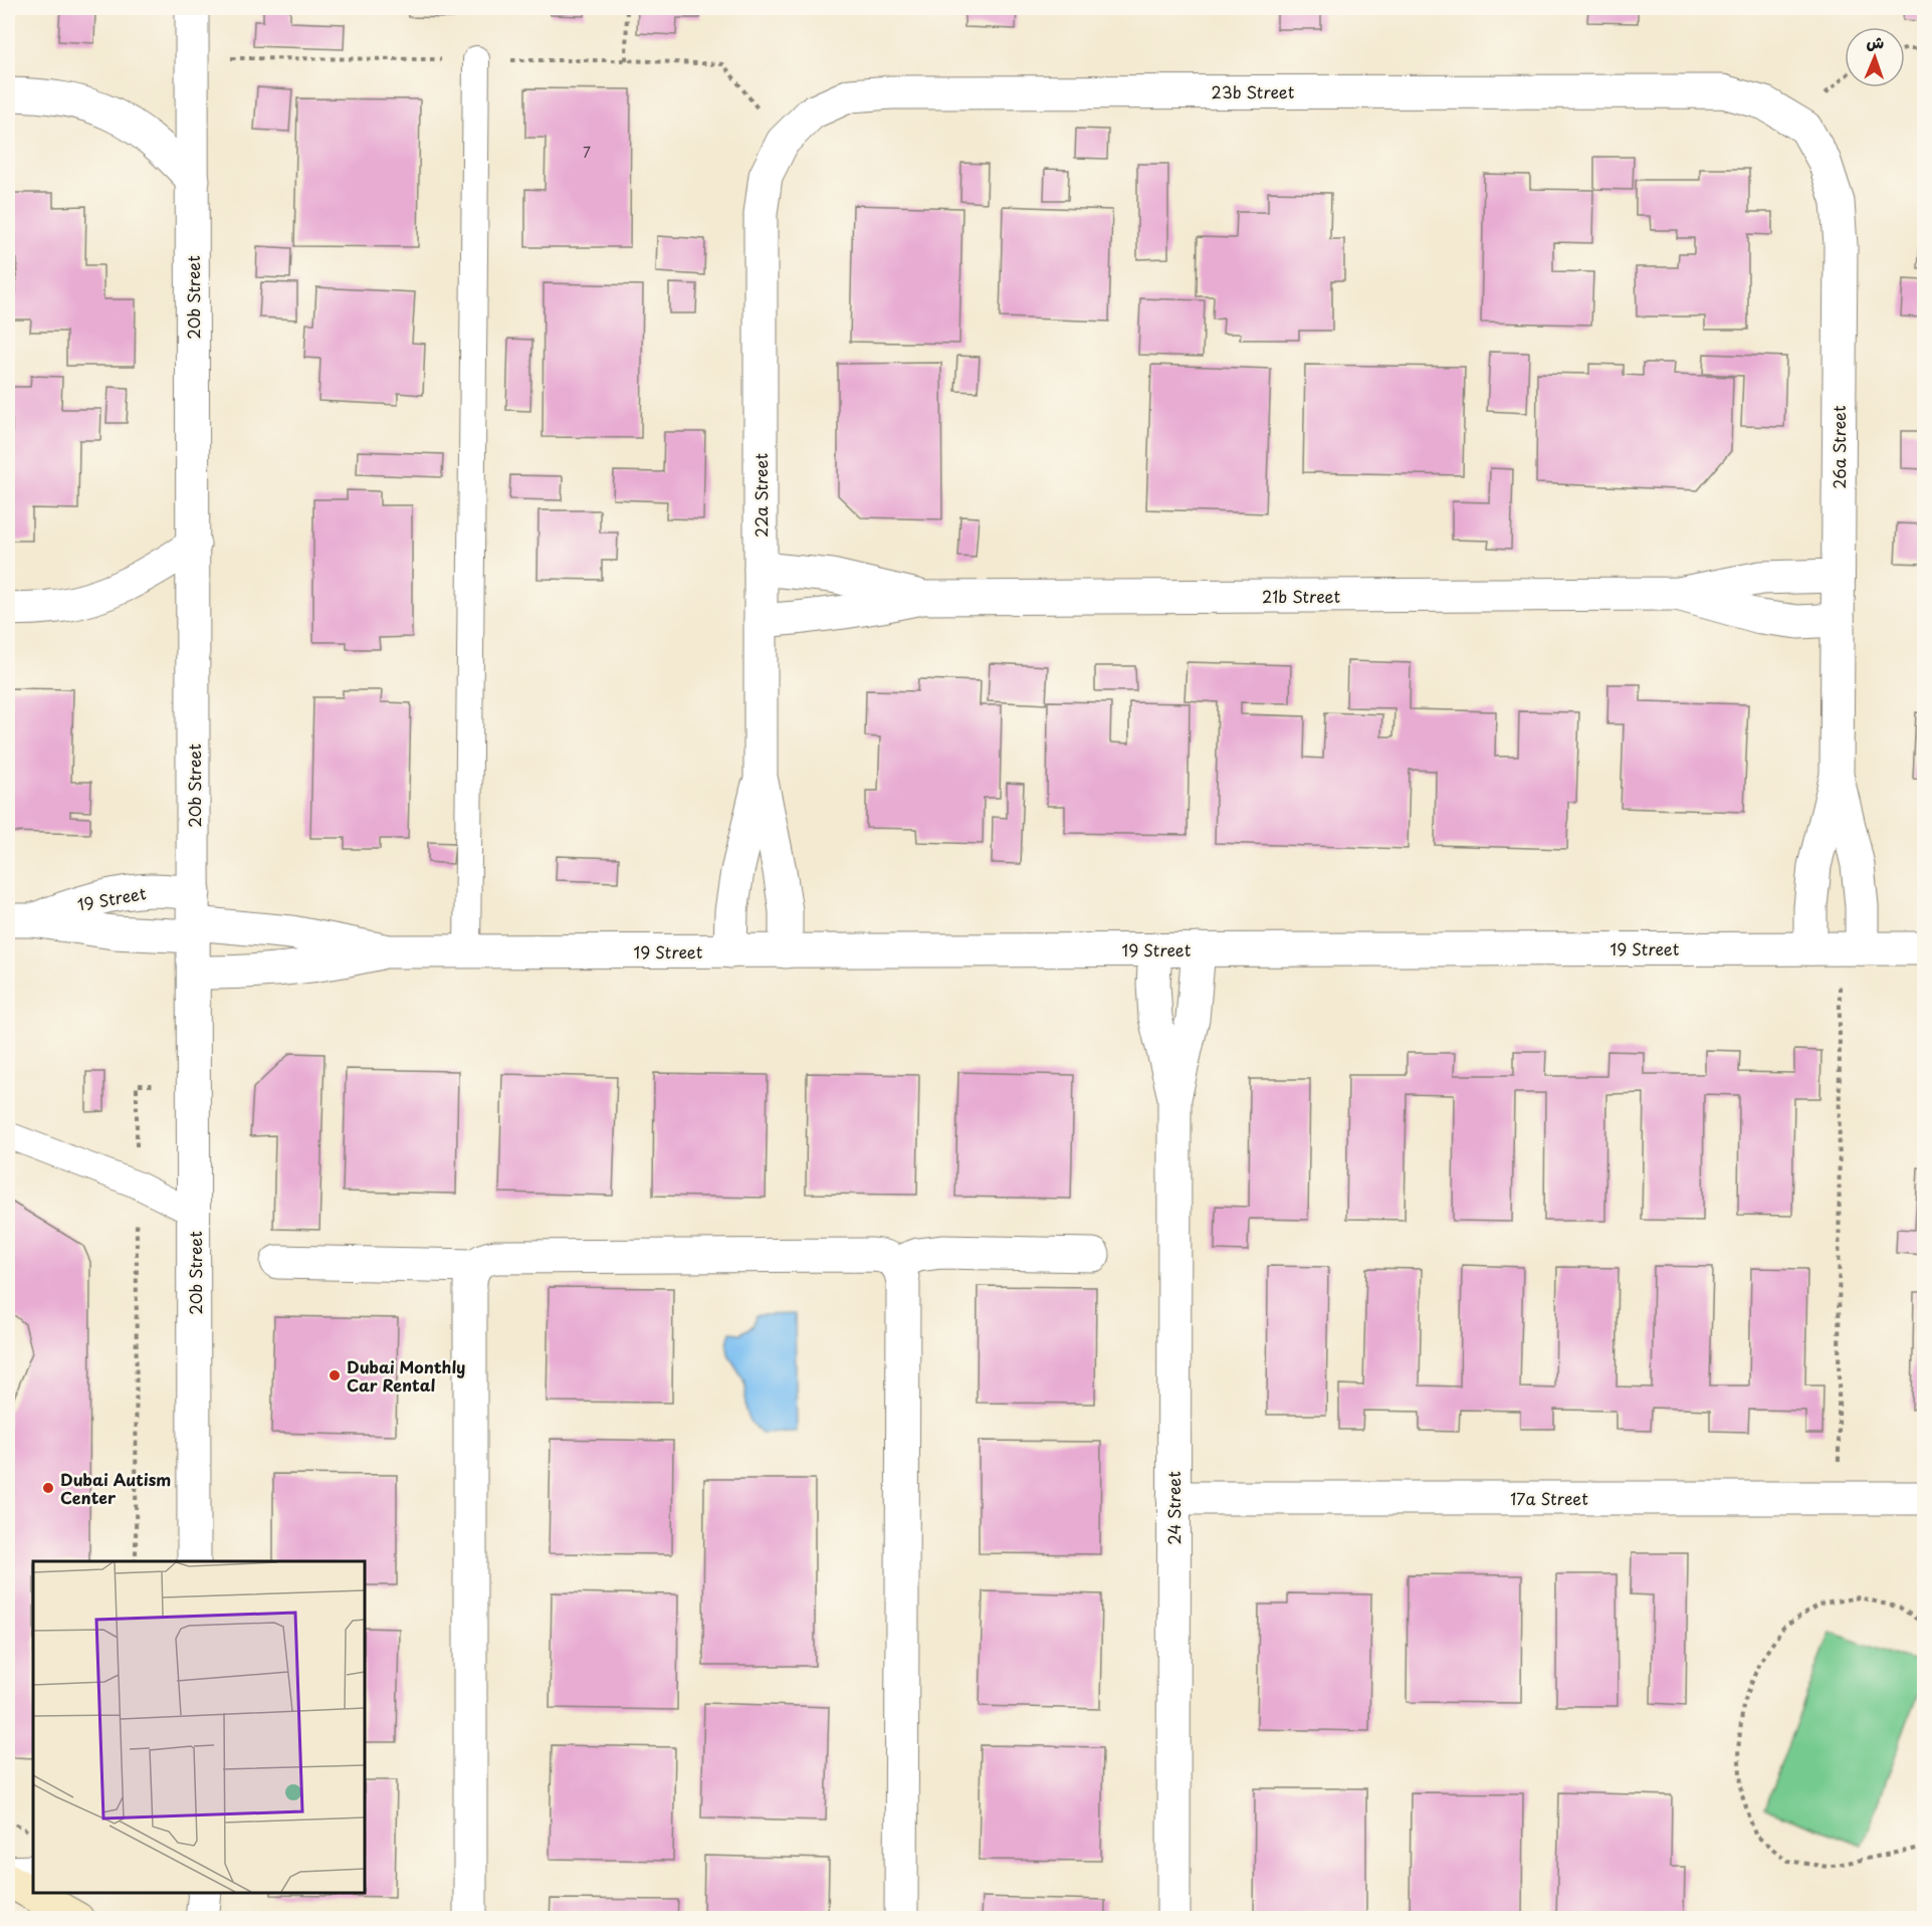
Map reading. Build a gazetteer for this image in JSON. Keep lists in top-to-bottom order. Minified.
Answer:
{"streets":{"street":["23b Street","20b Street","26a Street","22a Street","21b Street","19 Street","17a Street","24 Street"]},"crossings":[["23b Street","26a Street"],["23b Street","22a Street"],["20b Street","19 Street"],["26a Street","21b Street"],["26a Street","19 Street"],["22a Street","21b Street"],["22a Street","19 Street"],["17a Street","24 Street"]],"places":["Dubai Monthly Car Rental","Dubai Autism Center"],"house_numbers":["7"],"north":"top"}
